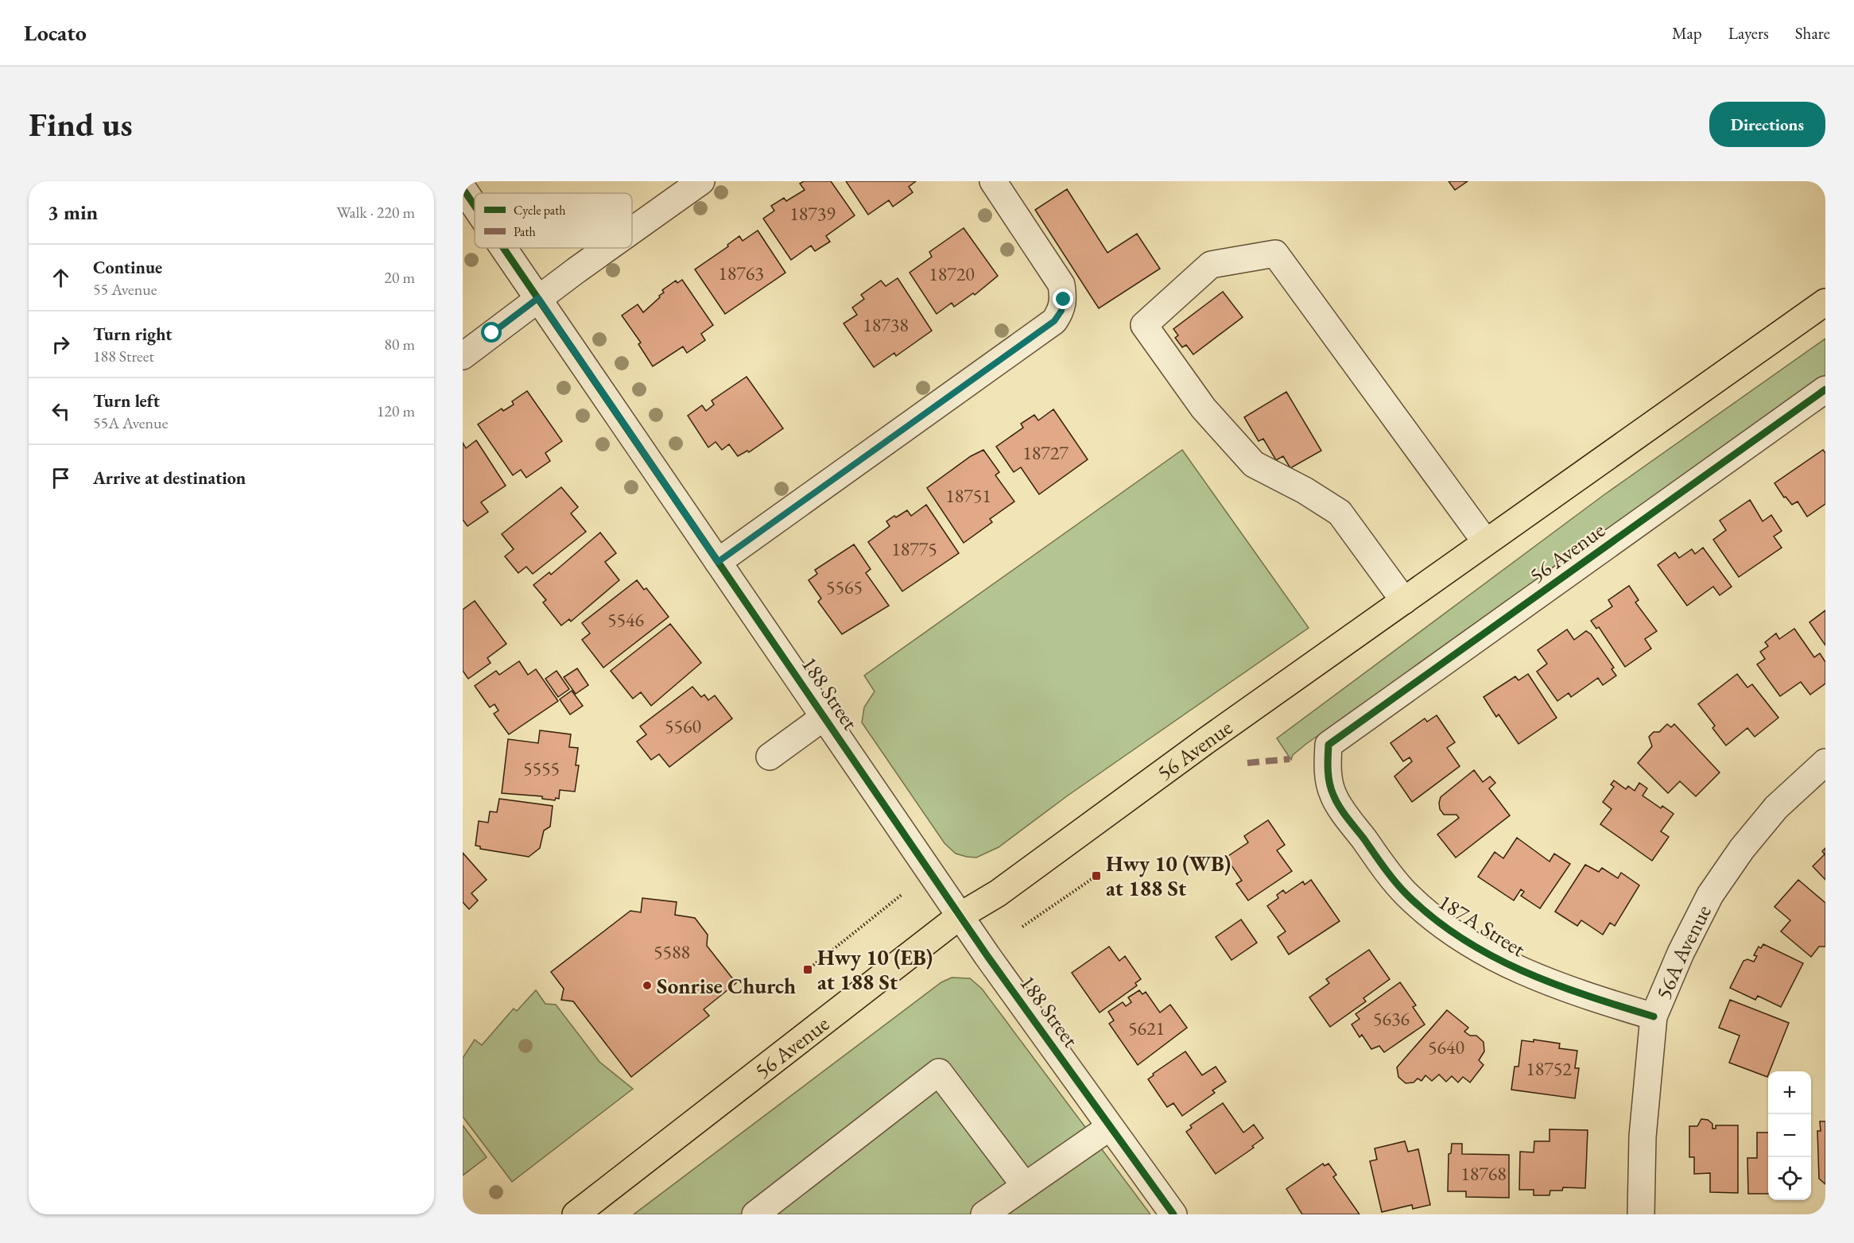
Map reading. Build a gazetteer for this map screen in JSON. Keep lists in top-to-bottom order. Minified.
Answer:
{"streets":{"highway":["56 Avenue"],"street":["188 Street","187A Street","56A Avenue"]},"crossings":[["56 Avenue","188 Street"],["56 Avenue","187A Street"],["187A Street","56A Avenue"]],"places":{"transit":["Hwy 10 (WB) at 188 St","Hwy 10 (EB) at 188 St"],"other":["Sonrise Church"]},"house_numbers":["18739","18763","18720","18738","18727","18751","18775","5565","5546","5560","5555","5588","5636","5621","5640","18752","18768"],"legend":["Cycle path","Path"],"page":{"header":"Locato","nav":["Map","Layers","Share"],"buttons":"Directions","title":"Find us","heading":["3 min","Walk · 220 m"],"list":[["Continue","55 Avenue","20 m"],["Turn right","188 Street","80 m"],["Turn left","55A Avenue","120 m"],"Arrive at destination"],"map_buttons":["+","−"]}}
